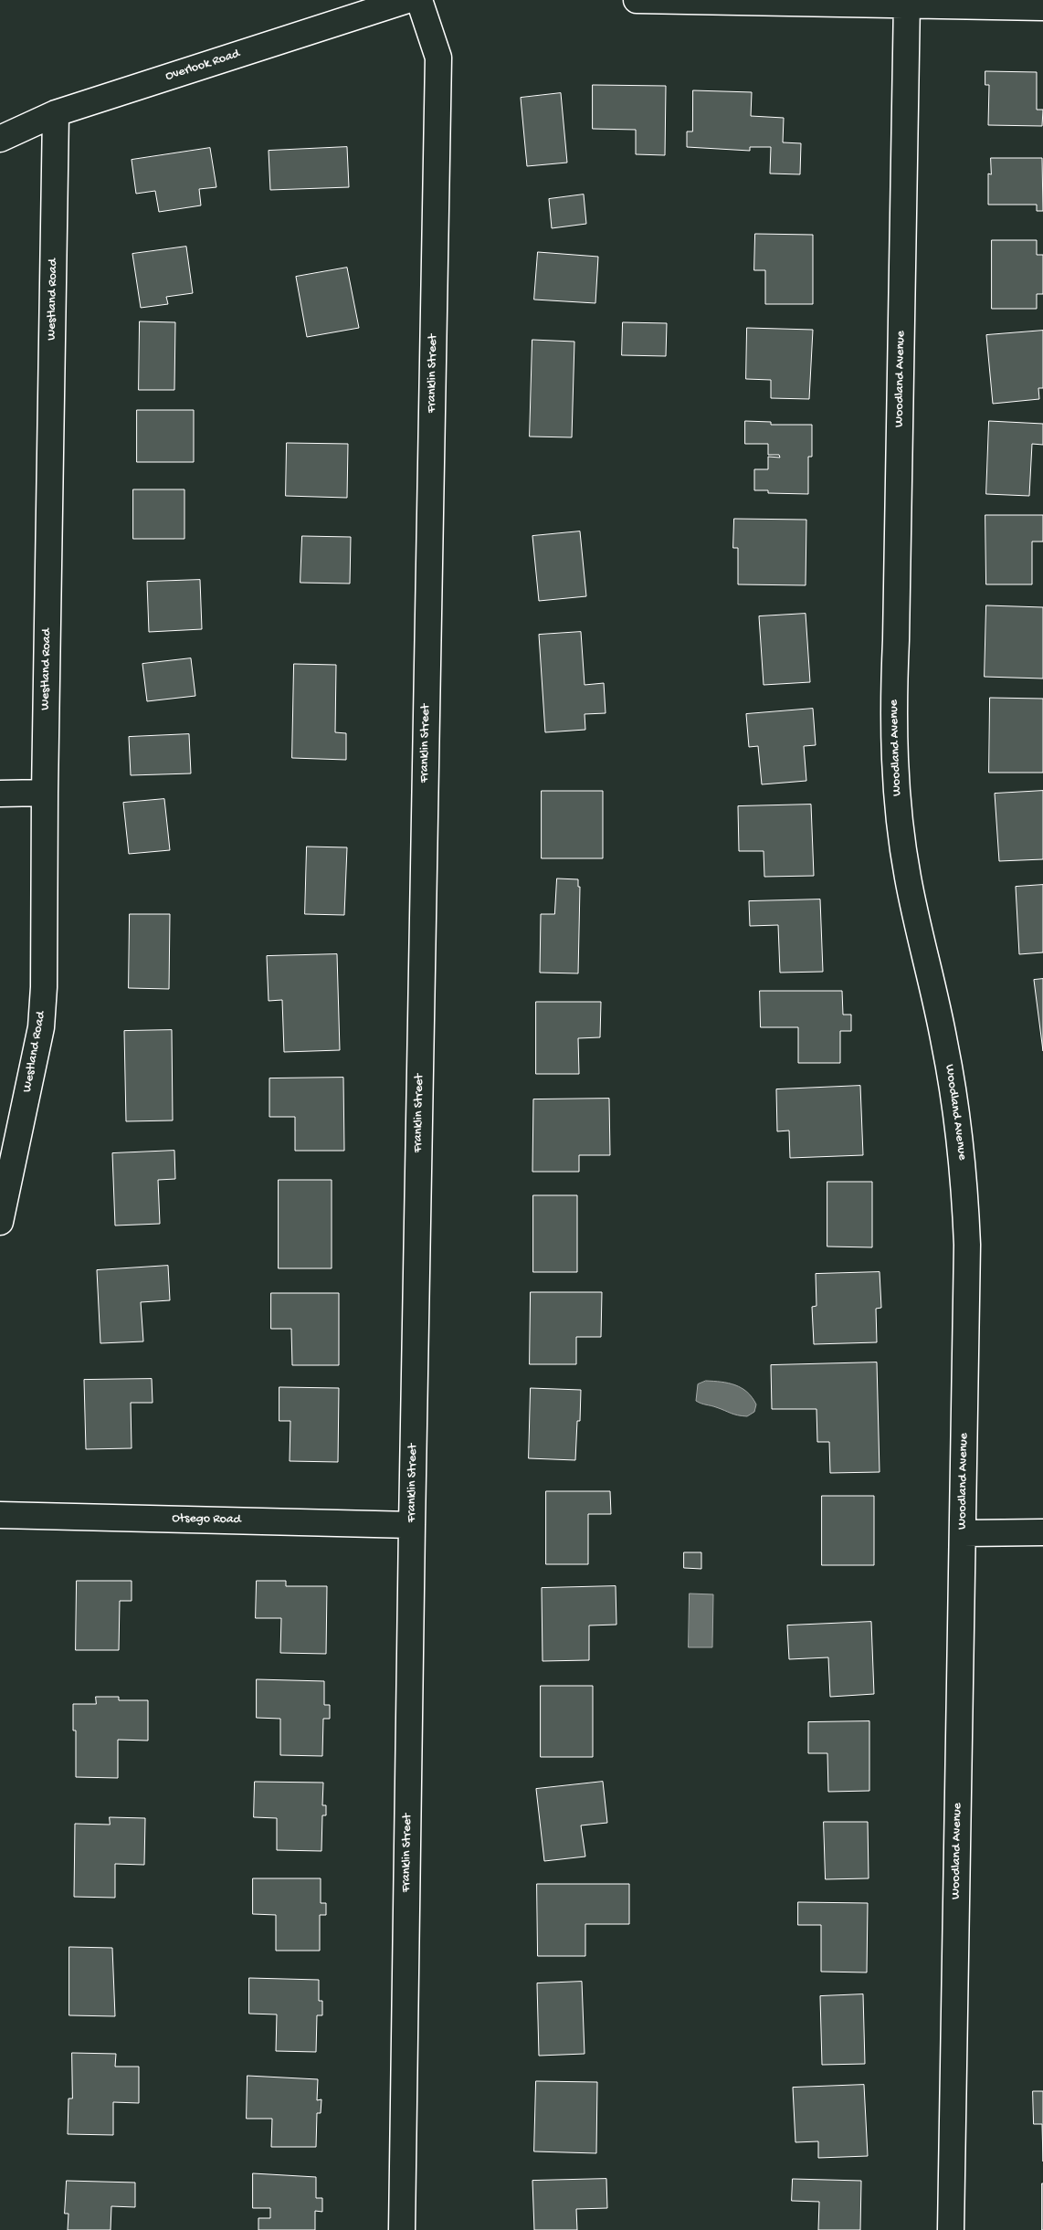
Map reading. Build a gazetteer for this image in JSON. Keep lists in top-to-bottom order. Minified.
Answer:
{"streets":{"street":["Overlook Road","Westland Road","Franklin Street","Woodland Avenue","Otsego Road"]},"crossings":[["Overlook Road","Westland Road"],["Franklin Street","Otsego Road"]]}
